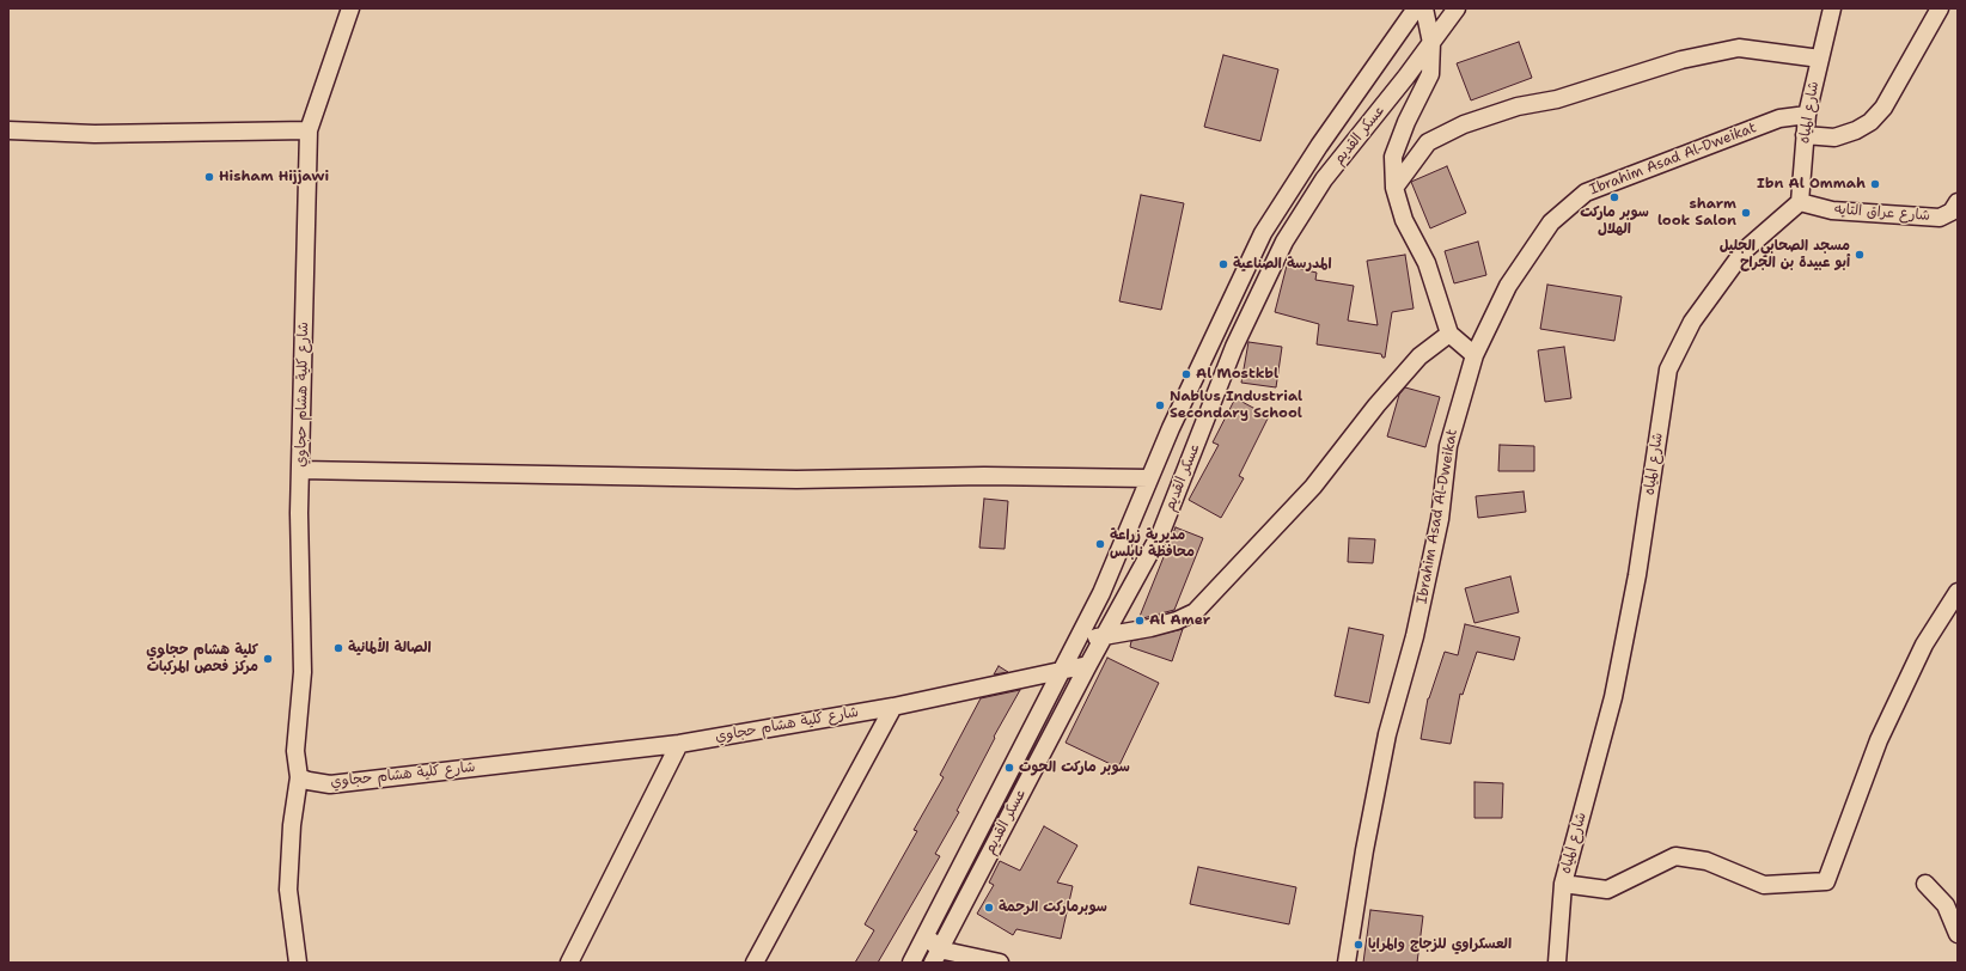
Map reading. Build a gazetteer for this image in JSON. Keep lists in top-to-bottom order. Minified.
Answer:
{"streets":{"street":["شارع المياه","عسكر القديم","Ibrahim Asad Al-Dweikat","شارع عراق التايه","شارع كلية هشام حجاوي"]},"crossings":[["شارع المياه","Ibrahim Asad Al-Dweikat"],["شارع المياه","شارع عراق التايه"],["عسكر القديم","شارع كلية هشام حجاوي"]],"places":["Hisham Hijjawi","Ibn Al Ommah","سوبر ماركت الهلال","sharm look Salon","مسجد الصحابي الجليل أبو عبيدة بن الجراح","المدرسة الصناعية","Al Mostkbl","Nablus Industrial Secondary School","مديرية زراعة محافظة نابلس","Al Amer","الصالة الألمانية","كلية هشام حجاوي مركز فحص المركبات","سوبر ماركت الحوت","سوبرماركت الرحمة","العسكراوي للزجاج والمرايا"]}
